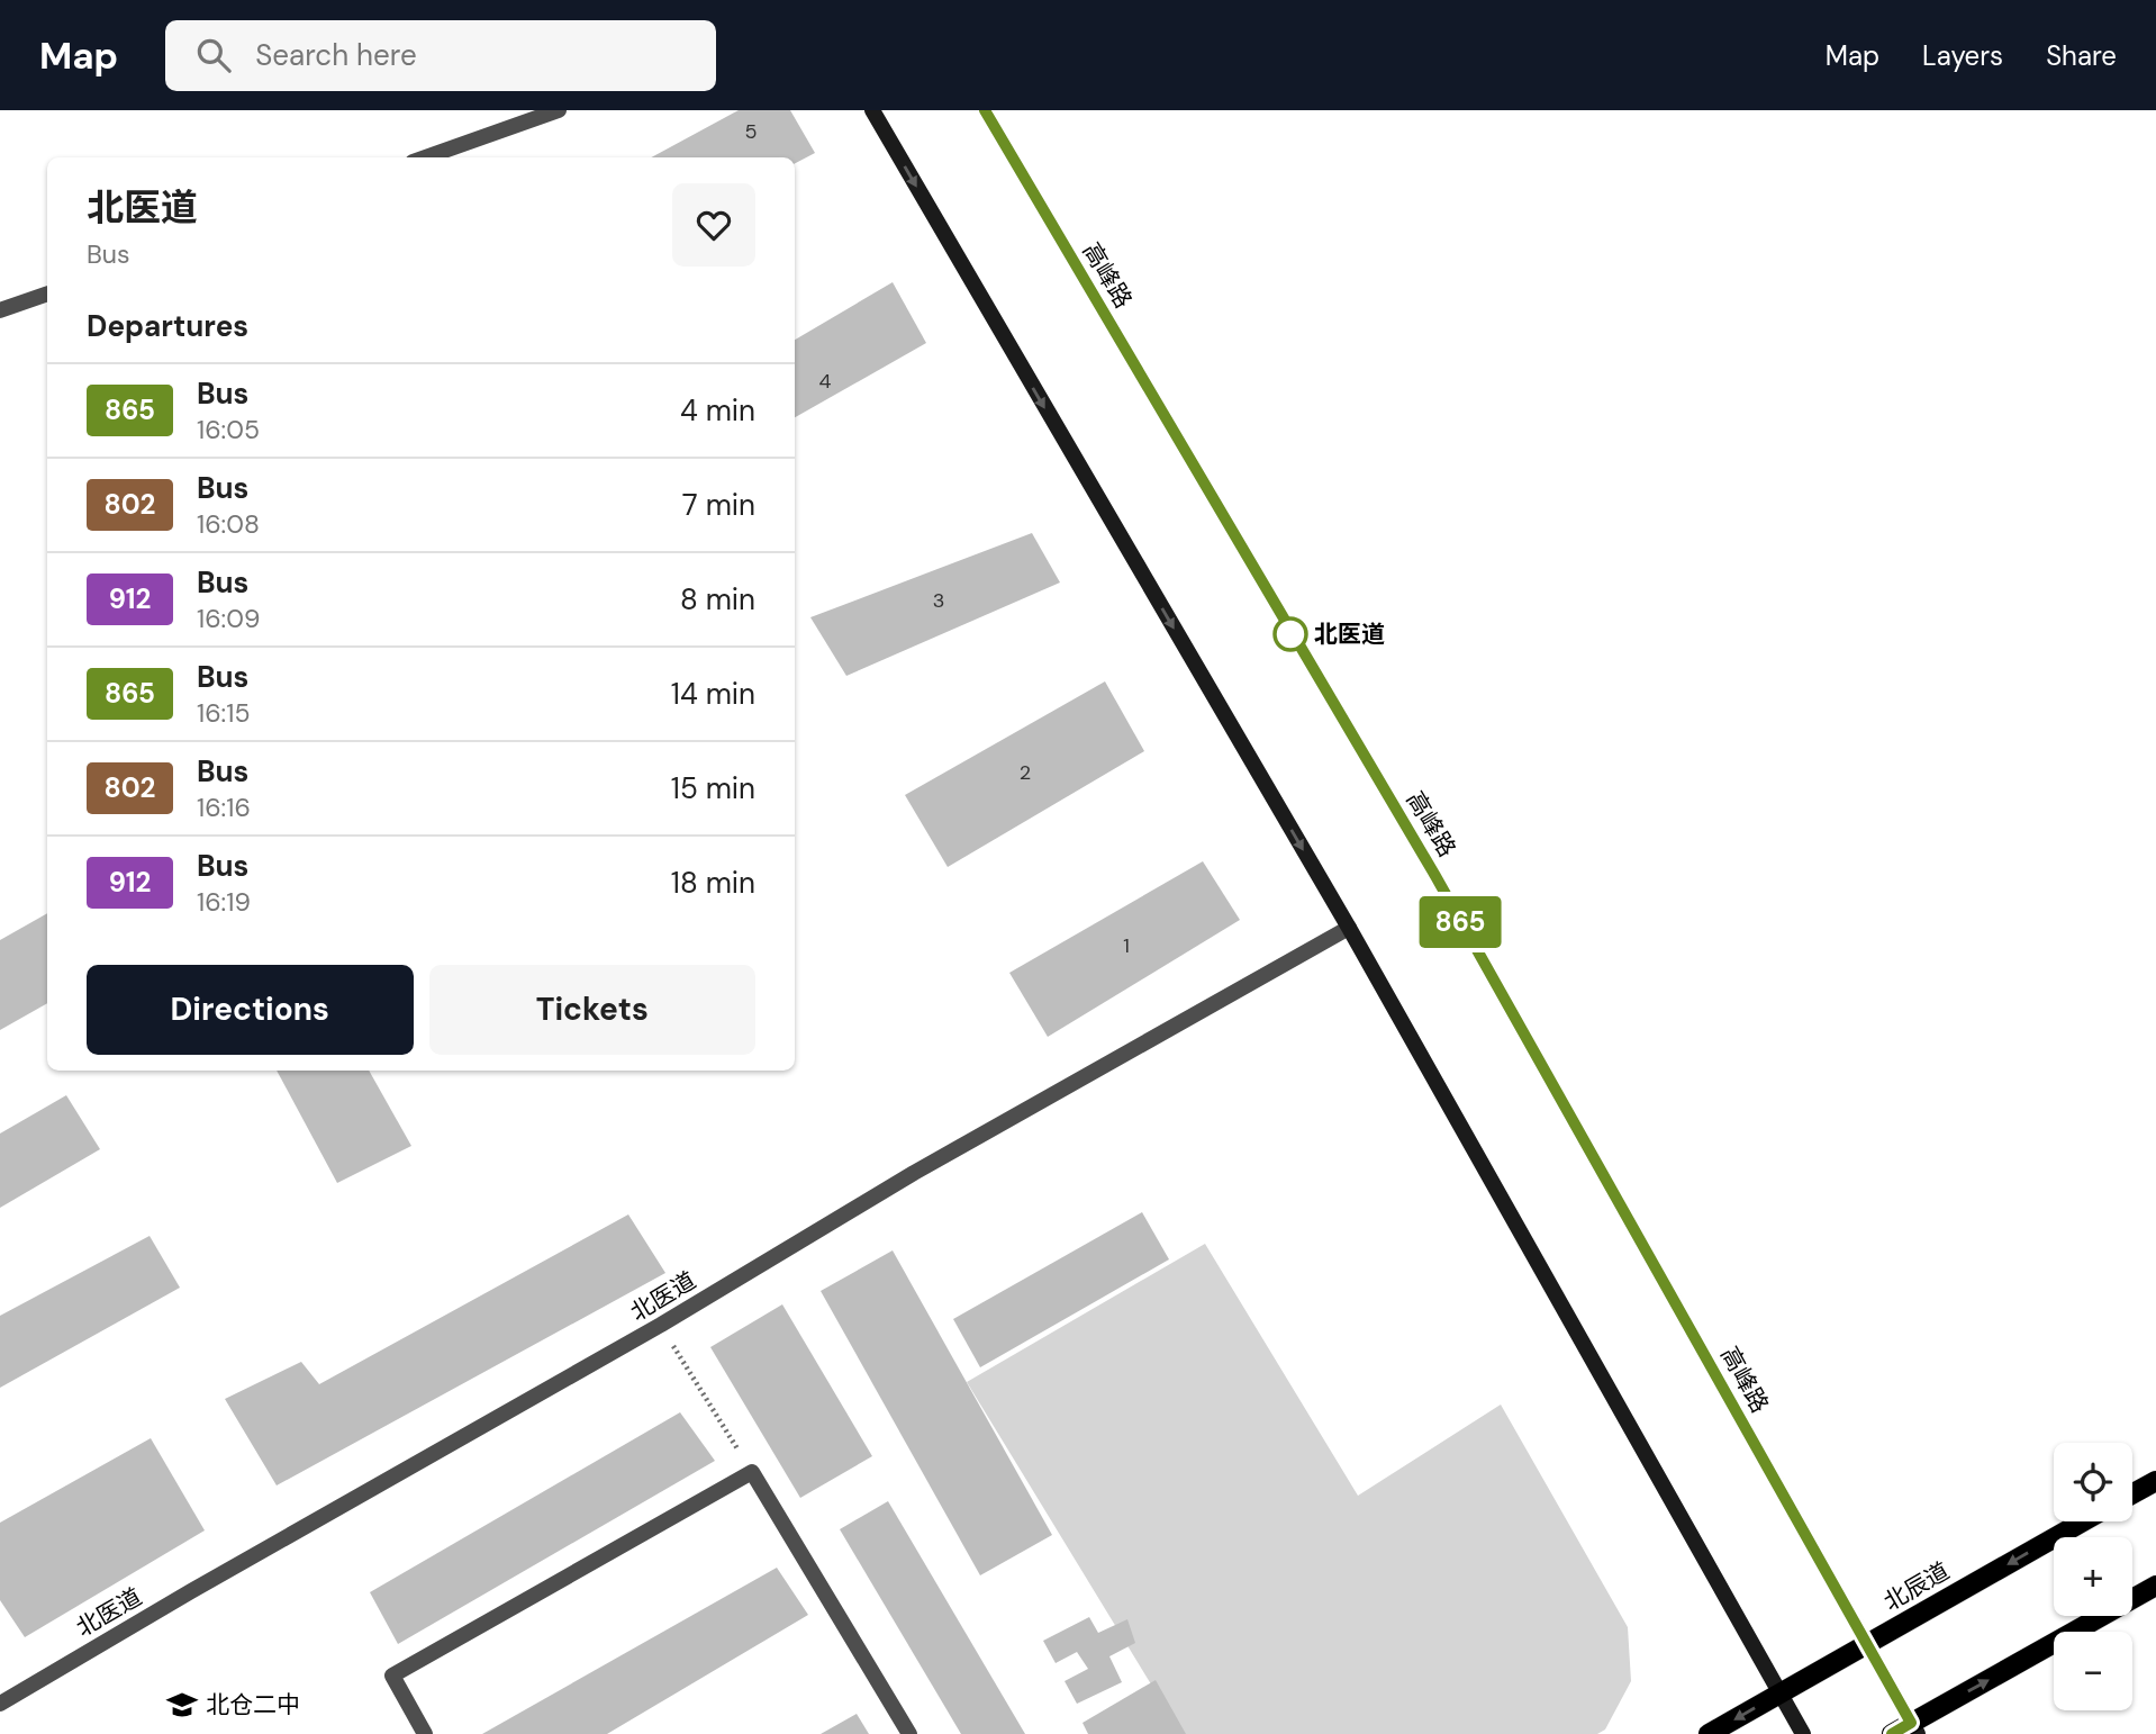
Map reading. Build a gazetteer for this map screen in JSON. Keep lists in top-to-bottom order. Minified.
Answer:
{"streets":{"main road":["高峰路","北辰道"],"street":["北医道"]},"crossings":[["高峰路","北辰道"]],"places":{"other":["北医道"],"school or university":["北仓二中"]},"lines":["bus line 865"],"house_numbers":["5","4","3","2","1"],"page":{"header":"Map","search":"Search here","nav":["Map","Layers","Share"],"on_map":"865","heading":[["北医道","Bus"],"Departures"],"list":[{"mark":"865","name":"Bus","note":"16:05","value":"4 min"},{"mark":"802","name":"Bus","note":"16:08","value":"7 min"},{"mark":"912","name":"Bus","note":"16:09","value":"8 min"},{"mark":"865","name":"Bus","note":"16:15","value":"14 min"},{"mark":"802","name":"Bus","note":"16:16","value":"15 min"},{"mark":"912","name":"Bus","note":"16:19","value":"18 min"}],"buttons":["Directions","Tickets"],"map_buttons":["+","−"]}}
